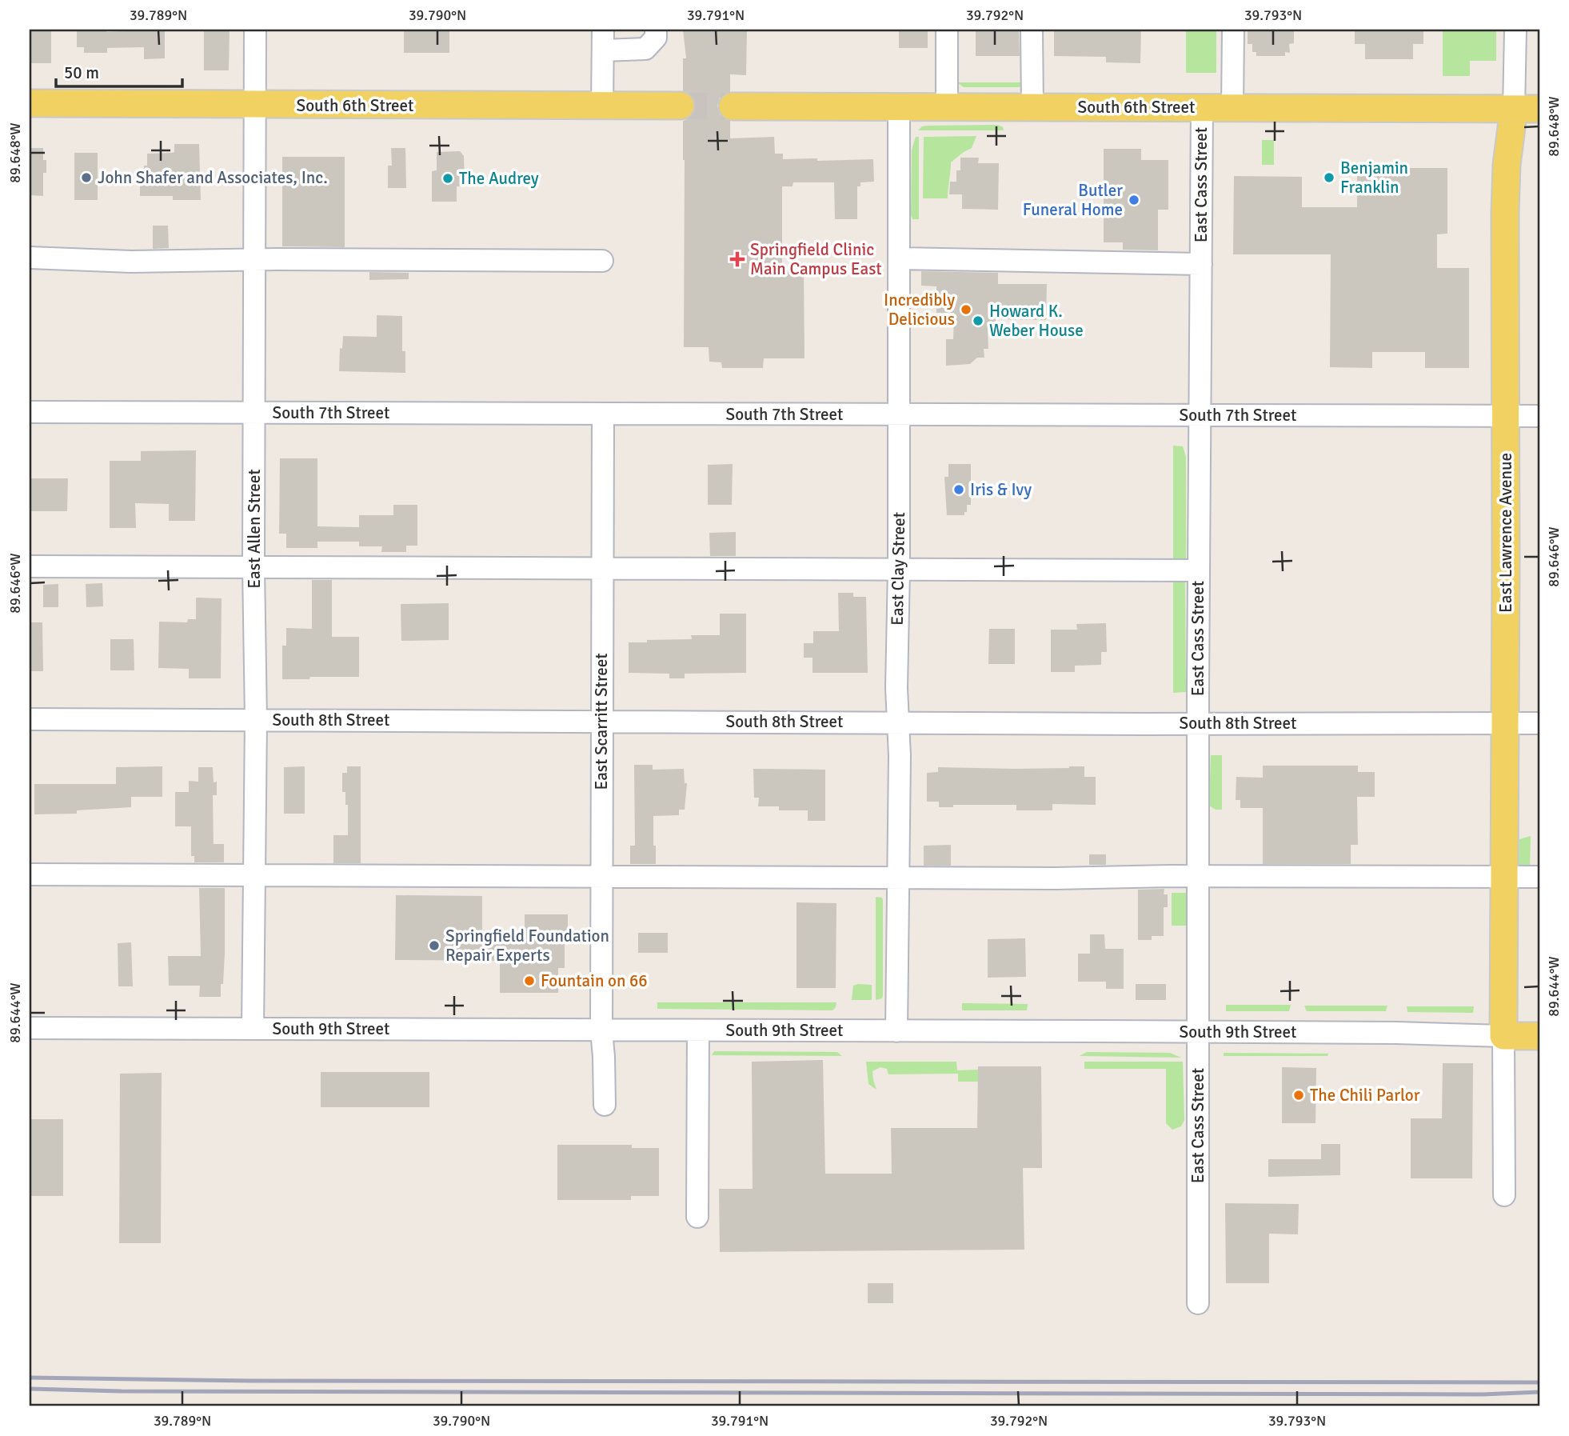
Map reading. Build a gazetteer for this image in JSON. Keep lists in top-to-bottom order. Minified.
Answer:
{"streets":{"main road":["South 6th Street","East Lawrence Avenue","South 9th Street"],"street":["East Cass Street","South 7th Street","East Allen Street","East Clay Street","South 8th Street","East Scarritt Street"]},"crossings":[["South 6th Street","East Cass Street"],["South 6th Street","East Allen Street"],["South 6th Street","East Lawrence Avenue"],["South 6th Street","East Clay Street"],["East Cass Street","South 7th Street"],["East Cass Street","South 8th Street"],["East Cass Street","South 9th Street"],["South 7th Street","East Allen Street"],["South 7th Street","East Lawrence Avenue"],["South 7th Street","East Clay Street"],["South 7th Street","East Scarritt Street"],["East Allen Street","South 8th Street"],["East Allen Street","South 9th Street"],["East Lawrence Avenue","South 8th Street"],["East Lawrence Avenue","South 9th Street"],["East Clay Street","South 8th Street"],["East Clay Street","South 9th Street"],["South 8th Street","East Scarritt Street"],["East Scarritt Street","South 9th Street"]],"places":{"other":["John Shafer and Associates, Inc.","Benjamin Franklin","The Audrey","Butler Funeral Home","Incredibly Delicious","Howard K. Weber House","Iris & Ivy","Springfield Foundation Repair Experts","Fountain on 66","The Chili Parlor"],"health":["Springfield Clinic Main Campus East"]},"scale_bar":"50 m","coordinates":["39.789°N","39.790°N","39.791°N","39.792°N","39.793°N","89.648°W","89.646°W","89.644°W"]}
